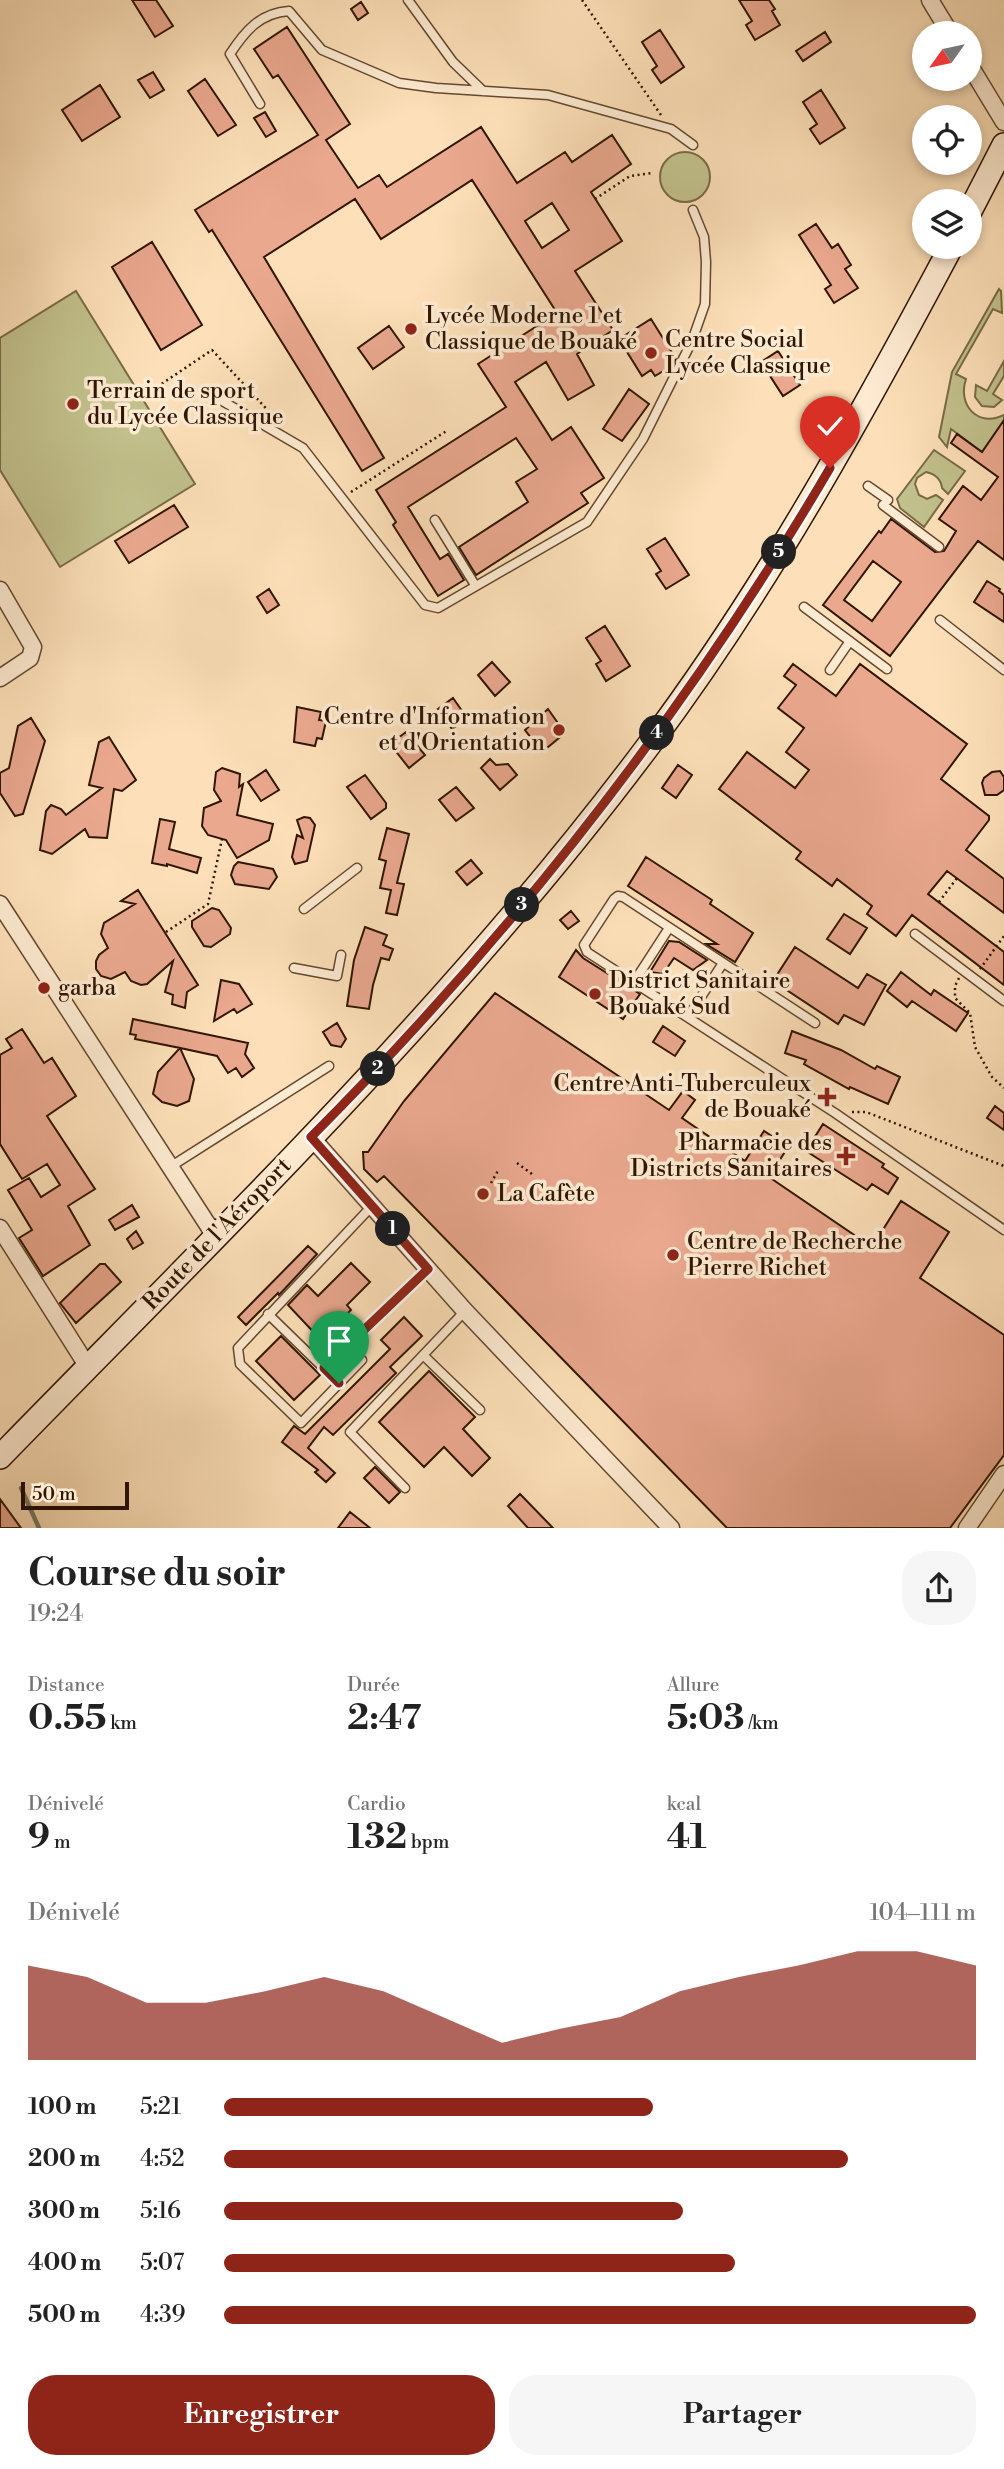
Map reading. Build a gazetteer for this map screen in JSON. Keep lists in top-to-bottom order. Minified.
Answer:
{"streets":{"main road":["Route de l'Aéroport"]},"places":{"other":["Lycée Moderne 1 et Classique de Bouaké","Centre Social Lycée Classique","Terrain de sport du Lycée Classique","Centre d'Information et d'Orientation","garba","District Sanitaire Bouaké Sud","La Cafète","Centre de Recherche Pierre Richet"],"health":["Centre Anti-Tuberculeux de Bouaké","Pharmacie des Districts Sanitaires"]},"scale_bar":"50 m","north":"bottom left","page":{"pins":["5","4","3","2","1"],"scale":"50 m","heading":["Course du soir","19:24"],"stats":[["Distance","0.55 km"],["Durée","2:47"],["Allure","5:03 /km"],["Dénivelé","9 m"],["Cardio","132 bpm"],["kcal","41"]],"chart":["Dénivelé","104–111 m"],"list":[{"name":"100 m","note":"5:21"},{"name":"200 m","note":"4:52"},{"name":"300 m","note":"5:16"},{"name":"400 m","note":"5:07"},{"name":"500 m","note":"4:39"}],"buttons":["Enregistrer","Partager"]}}
